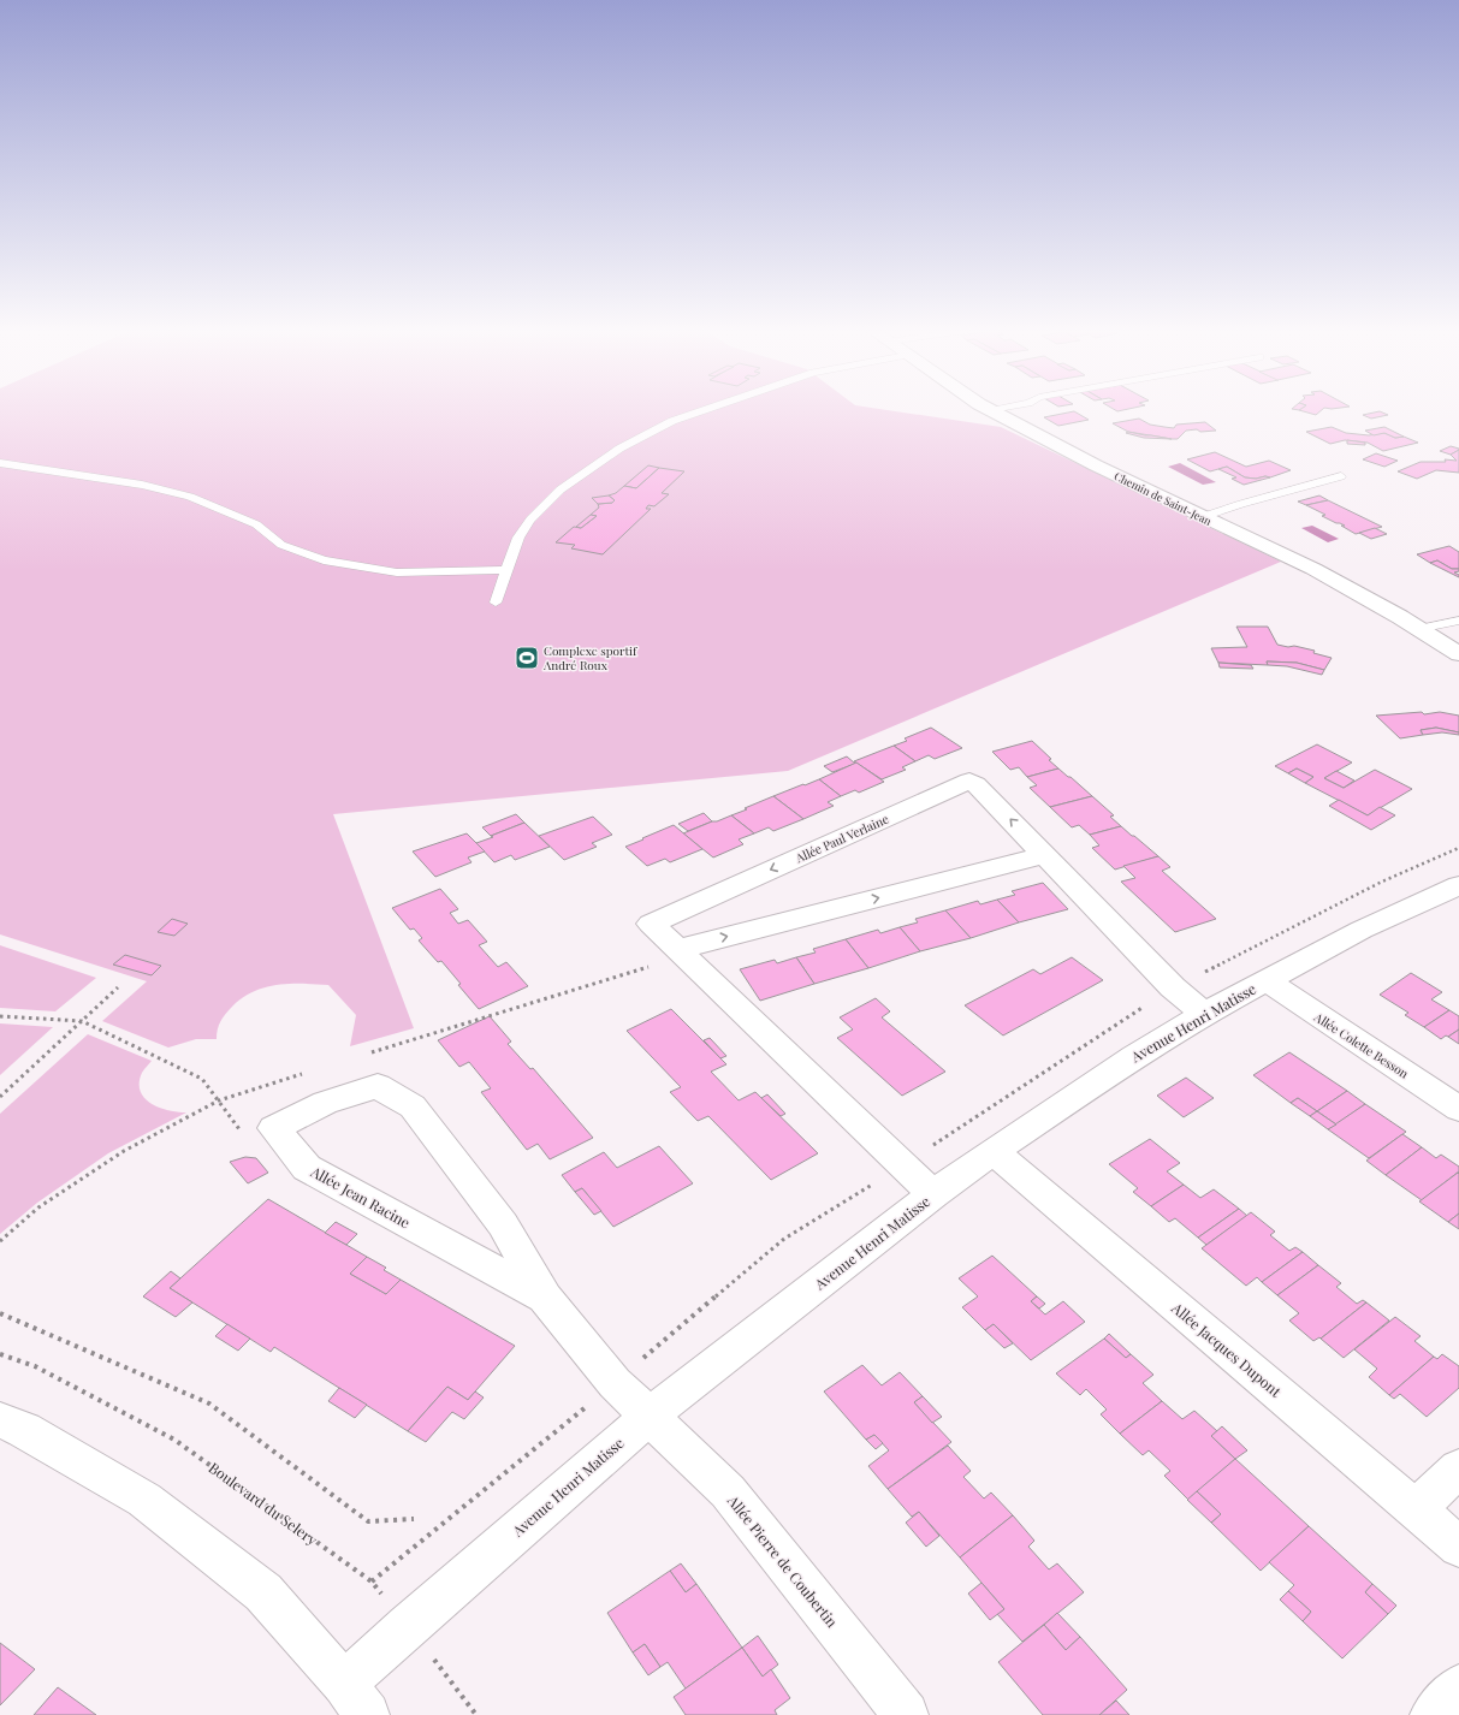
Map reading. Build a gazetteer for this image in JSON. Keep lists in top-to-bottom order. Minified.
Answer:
{"streets":{"street":["Chemin de Saint-Jean","Allée Paul Verlaine","Avenue Henri Matisse","Allée Colette Besson","Allée Jean Racine","Allée Jacques Dupont","Allée Pierre de Coubertin"],"path":["Boulevard du Selery"]},"crossings":[["Allée Paul Verlaine","Avenue Henri Matisse"],["Avenue Henri Matisse","Allée Colette Besson"],["Avenue Henri Matisse","Allée Jean Racine"],["Avenue Henri Matisse","Allée Jacques Dupont"],["Avenue Henri Matisse","Boulevard du Selery"],["Avenue Henri Matisse","Allée Pierre de Coubertin"],["Allée Jean Racine","Allée Pierre de Coubertin"]],"places":{"sports":["Complexe sportif André Roux"]}}
